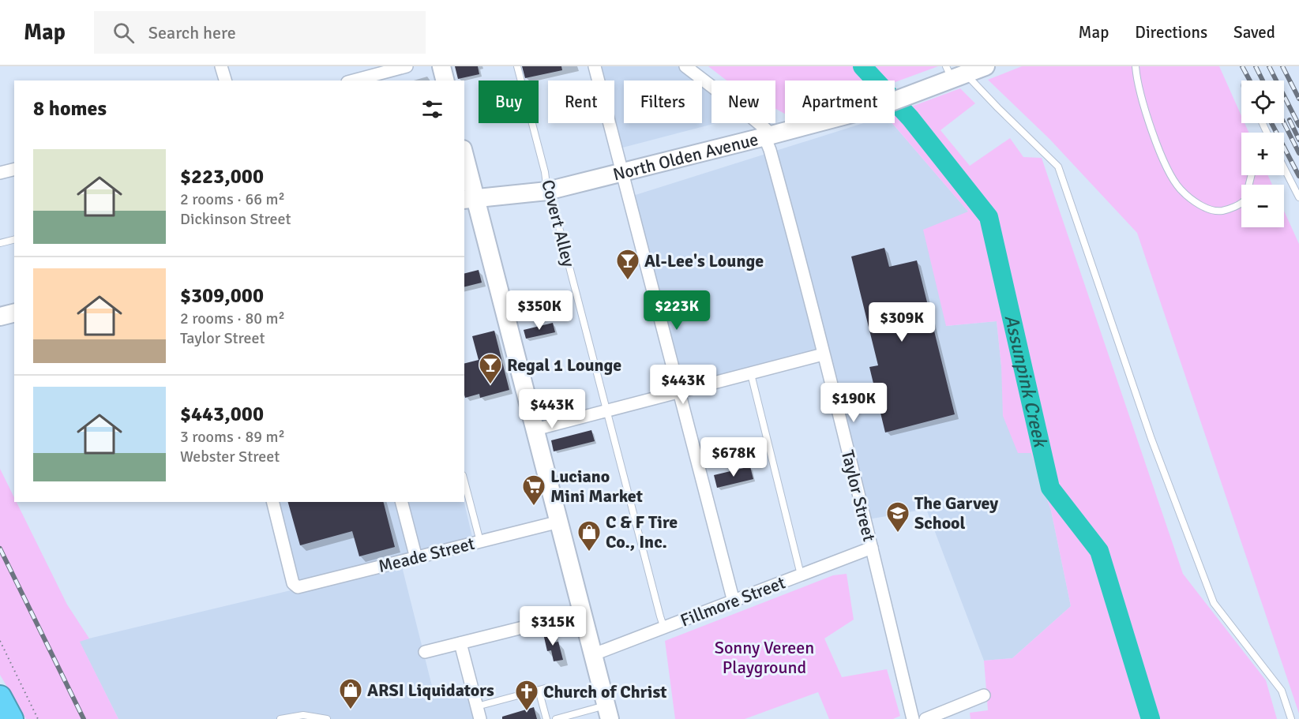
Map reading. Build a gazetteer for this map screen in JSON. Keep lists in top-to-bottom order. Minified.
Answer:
{"streets":{"street":["North Olden Avenue","Taylor Street","Meade Street","Fillmore Street"],"lane":["Covert Alley"]},"crossings":[["North Olden Avenue","Covert Alley"],["North Olden Avenue","Taylor Street"],["Covert Alley","Fillmore Street"],["Taylor Street","Fillmore Street"]],"water":["Assunpink Creek"],"parks":["Sonny Vereen Playground"],"places":{"bar":["Al-Lee's Lounge","Regal 1 Lounge"],"supermarket":["Luciano Mini Market"],"school or university":["The Garvey School"],"shop":["C & F Tire Co., Inc.","ARSI Liquidators"],"church":["Church of Christ"]},"page":{"header":"Map","search":"Search here","nav":["Map","Directions","Saved"],"map_buttons":["+","−"],"chip":["Buy","Rent","Filters","New","Apartment"],"heading":"8 homes","list":[{"name":"$223,000","note":"2 rooms · 66 m² · Dickinson Street"},{"name":"$309,000","note":"2 rooms · 80 m² · Taylor Street"},{"name":"$443,000","note":"3 rooms · 89 m² · Webster Street"}],"price":["$350K","$223K","$309K","$443K","$190K","$443K","$678K","$315K"]}}
